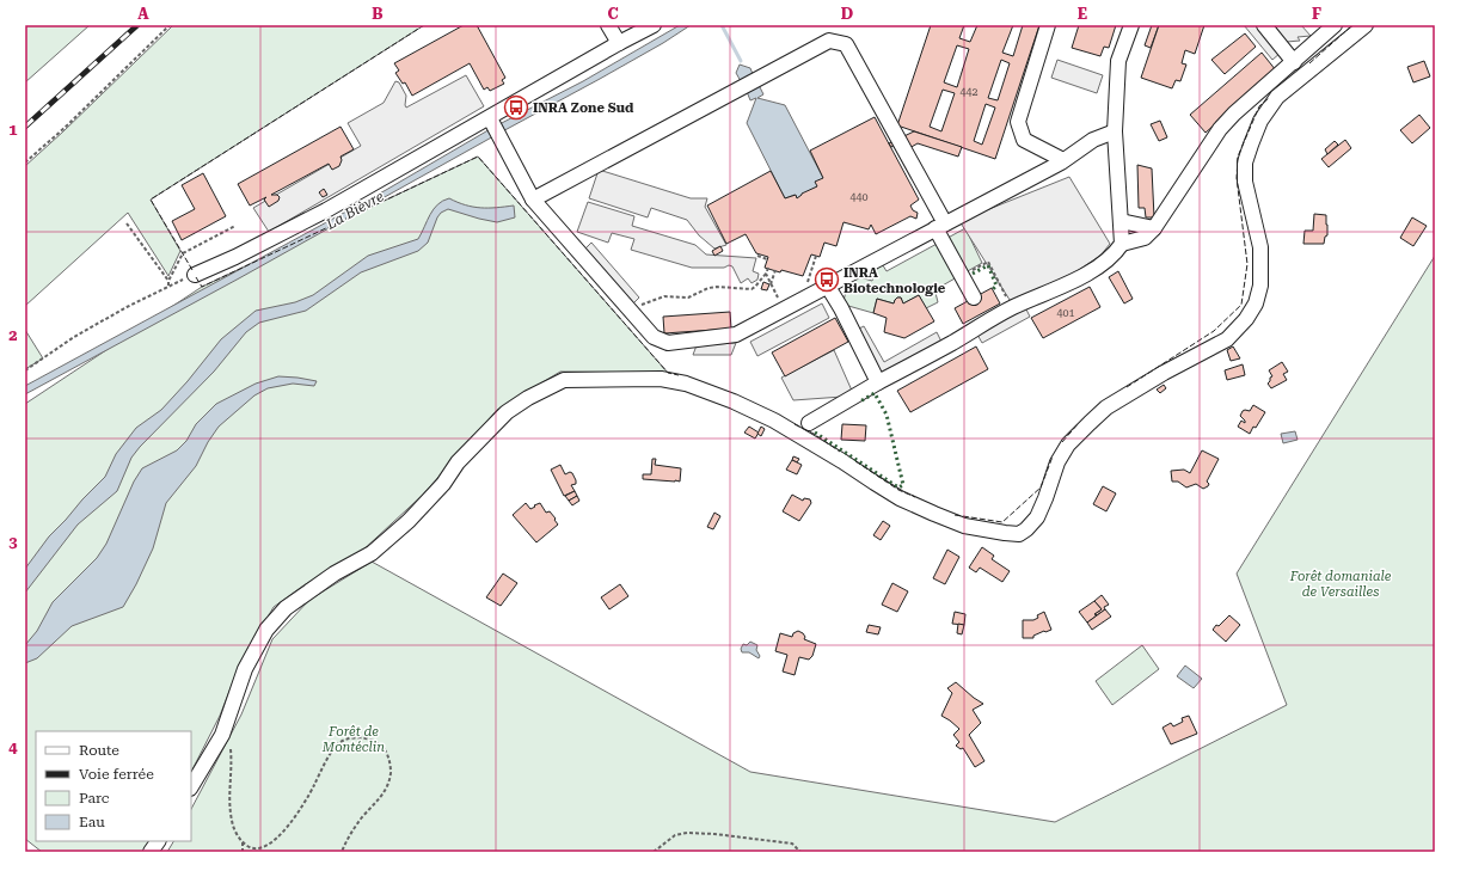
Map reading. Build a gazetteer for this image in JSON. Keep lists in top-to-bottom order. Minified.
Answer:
{"water":["La Bièvre"],"parks":["Forêt domaniale de Versailles","Forêt de Montéclin"],"places":{"bus stop":["INRA Zone Sud","INRA Biotechnologie"]},"house_numbers":["442","440","401"],"legend":["Route","Voie ferrée","Parc","Eau"],"grid":{"columns":["A","B","C","D","E","F"],"rows":["1","2","3","4"]}}
